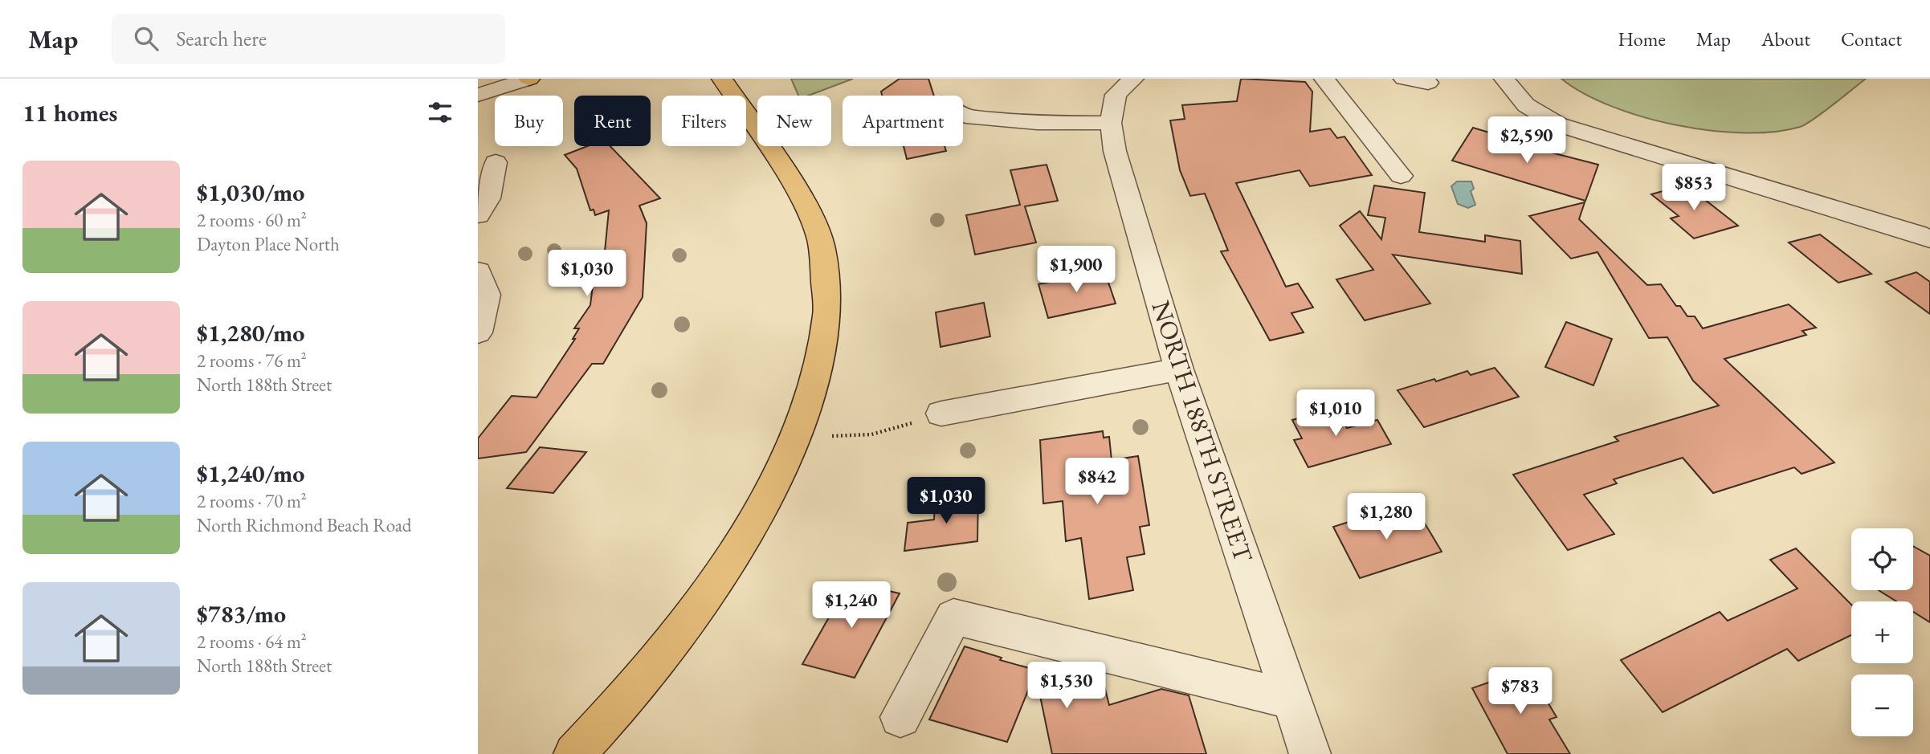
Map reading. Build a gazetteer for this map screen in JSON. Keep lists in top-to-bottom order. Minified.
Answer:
{"streets":{"street":["NORTH 188TH STREET"]},"page":{"header":"Map","search":"Search here","nav":["Home","Map","About","Contact"],"heading":"11 homes","chip":["Buy","Rent","Filters","New","Apartment"],"price":["$2,590","$853","$1,900","$1,030","$1,010","$842","$1,030","$1,280","$1,240","$1,530","$783"],"list":[{"name":"$1,030/mo","note":"2 rooms · 60 m² · Dayton Place North"},{"name":"$1,280/mo","note":"2 rooms · 76 m² · North 188th Street"},{"name":"$1,240/mo","note":"2 rooms · 70 m² · North Richmond Beach Road"},{"name":"$783/mo","note":"2 rooms · 64 m² · North 188th Street"}],"map_buttons":["+","−"]}}
